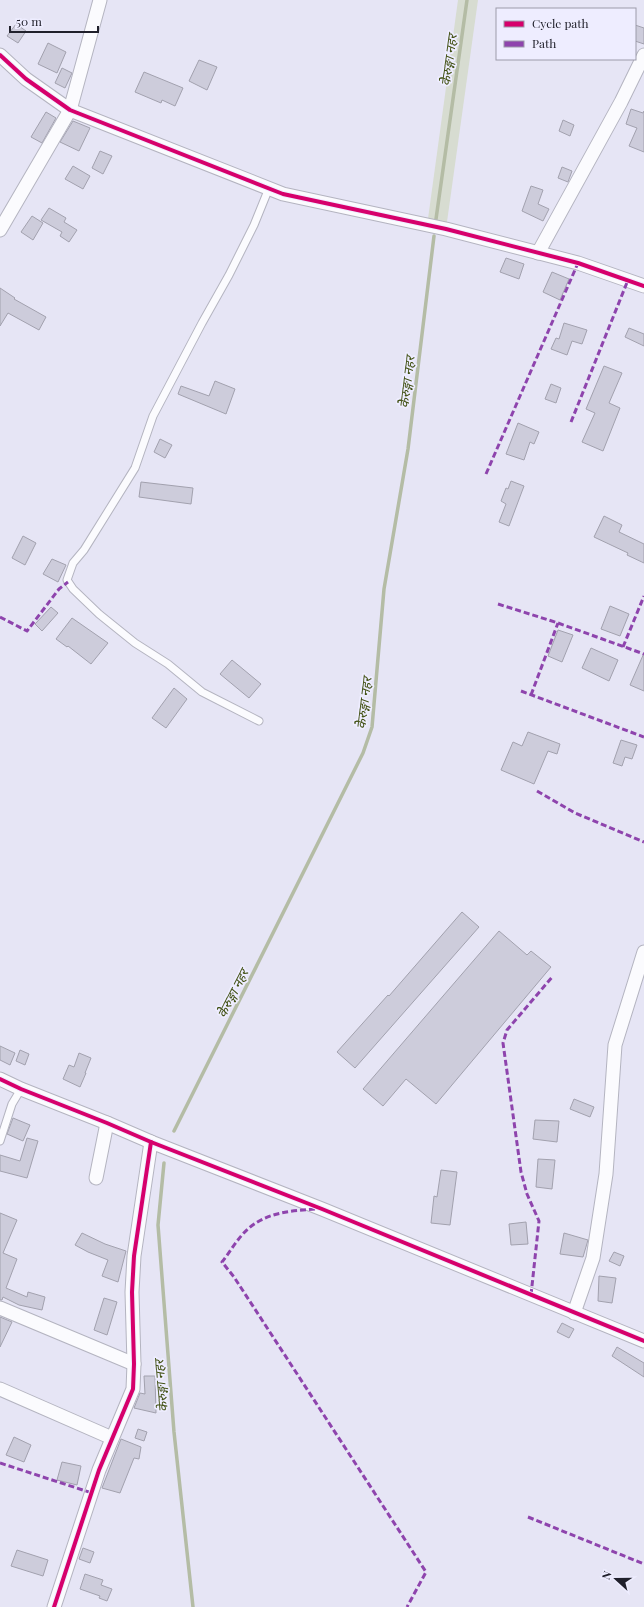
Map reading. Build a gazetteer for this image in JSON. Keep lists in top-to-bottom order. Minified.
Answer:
{"water":["केेरुङ्गा नहर","केरुङ्गा नहर"],"legend":["Cycle path","Path"],"scale_bar":"50 m","north":"left"}
